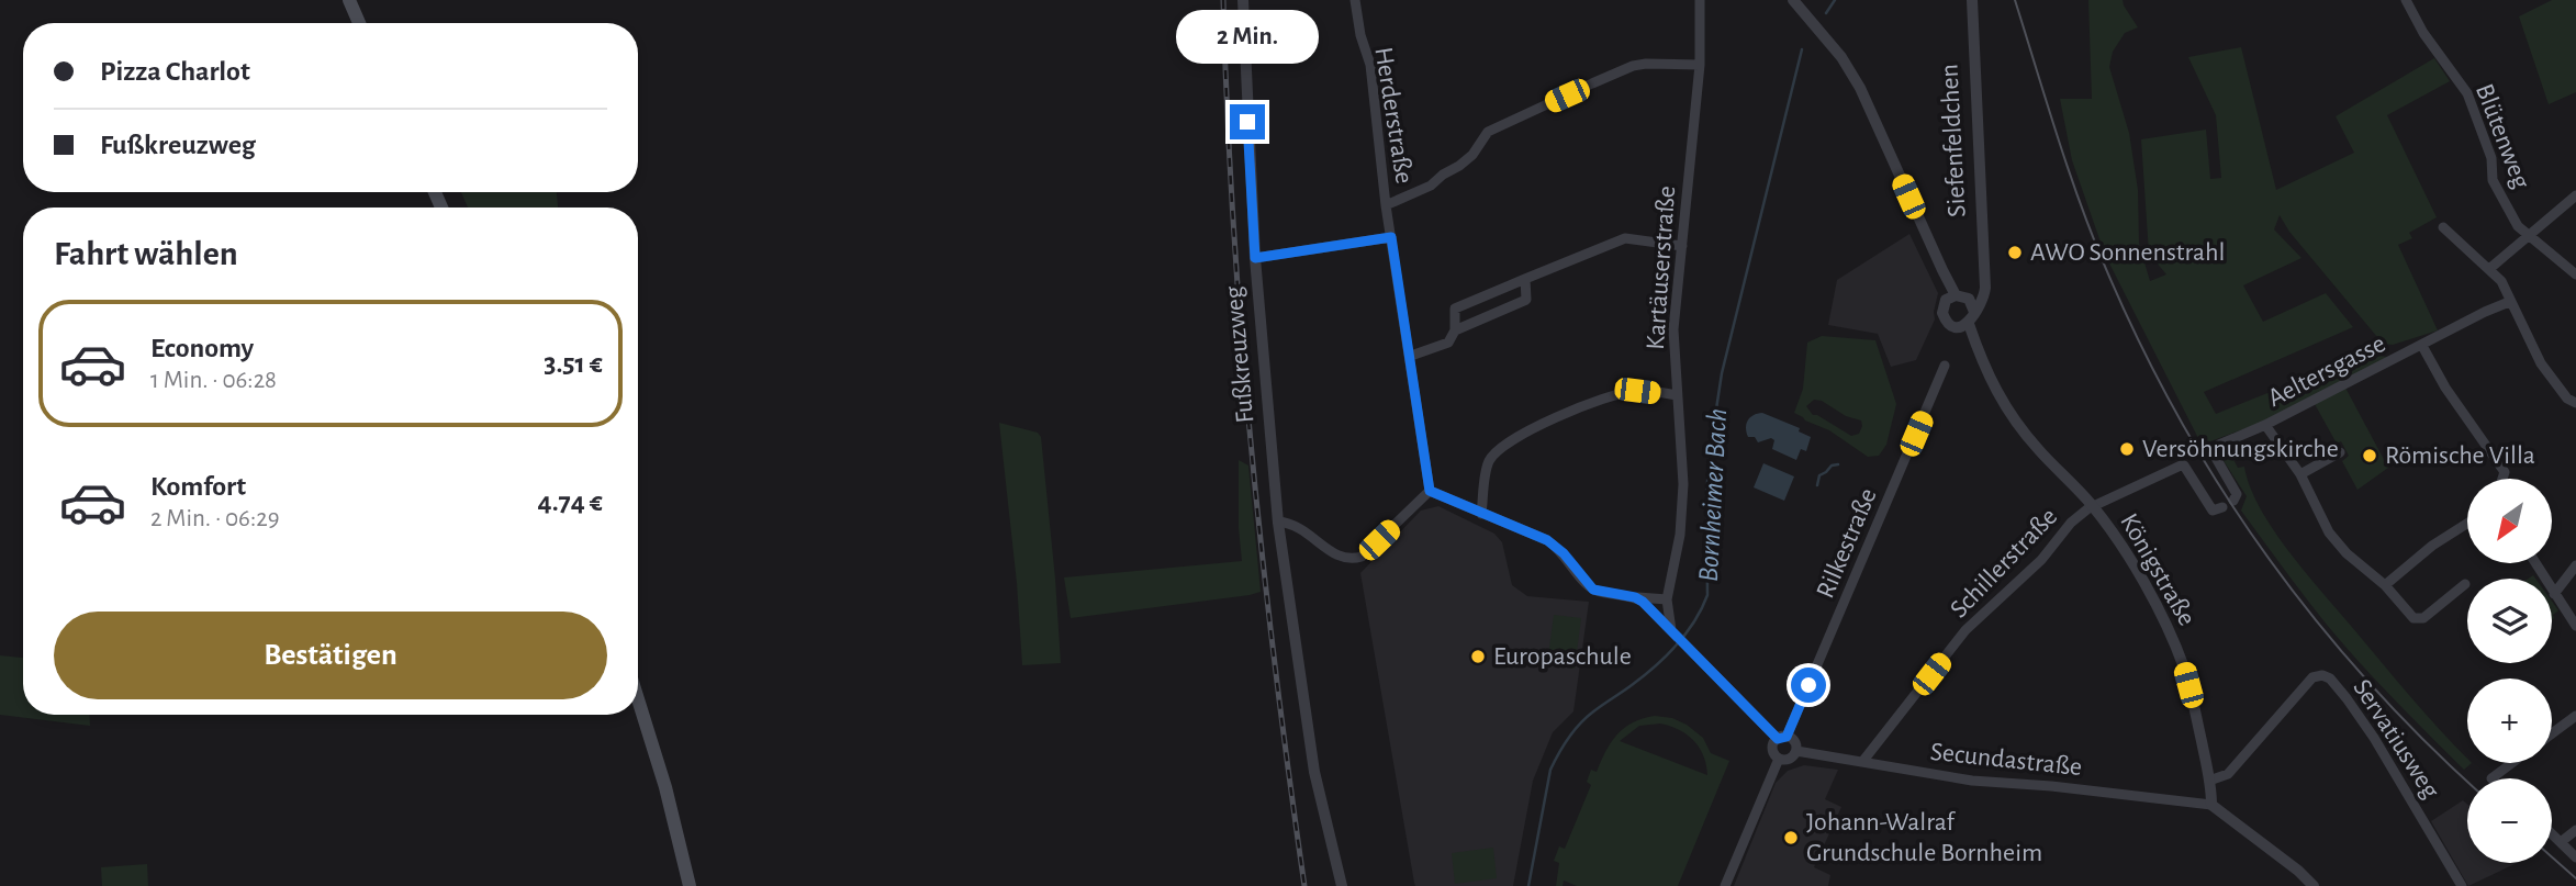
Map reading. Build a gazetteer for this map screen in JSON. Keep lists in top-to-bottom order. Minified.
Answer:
{"streets":{"street":["Herderstraße","Blütenweg","Siefenfeldchen","Kartäuserstraße","Fußkreuzweg","Aeltersgasse","Rilkestraße","Schillerstraße","Königstraße","Servatiusweg","Secundastraße"]},"crossings":[["Siefenfeldchen","Königstraße"],["Rilkestraße","Secundastraße"],["Schillerstraße","Königstraße"],["Schillerstraße","Secundastraße"],["Königstraße","Servatiusweg"],["Königstraße","Secundastraße"]],"water":["Bornheimer Bach"],"places":["AWO Sonnenstrahl","Versöhnungskirche","Römische Villa","Europaschule","Johann-Walraf Grundschule Bornheim"],"north":"bottom left","page":{"bubble":"2 Min.","banner":["Pizza Charlot","Fußkreuzweg"],"heading":"Fahrt wählen","list":[{"name":"Economy","note":"1 Min. · 06:28","value":"3.51 €"},{"name":"Komfort","note":"2 Min. · 06:29","value":"4.74 €"}],"map_buttons":["+","−"],"buttons":"Bestätigen"}}
